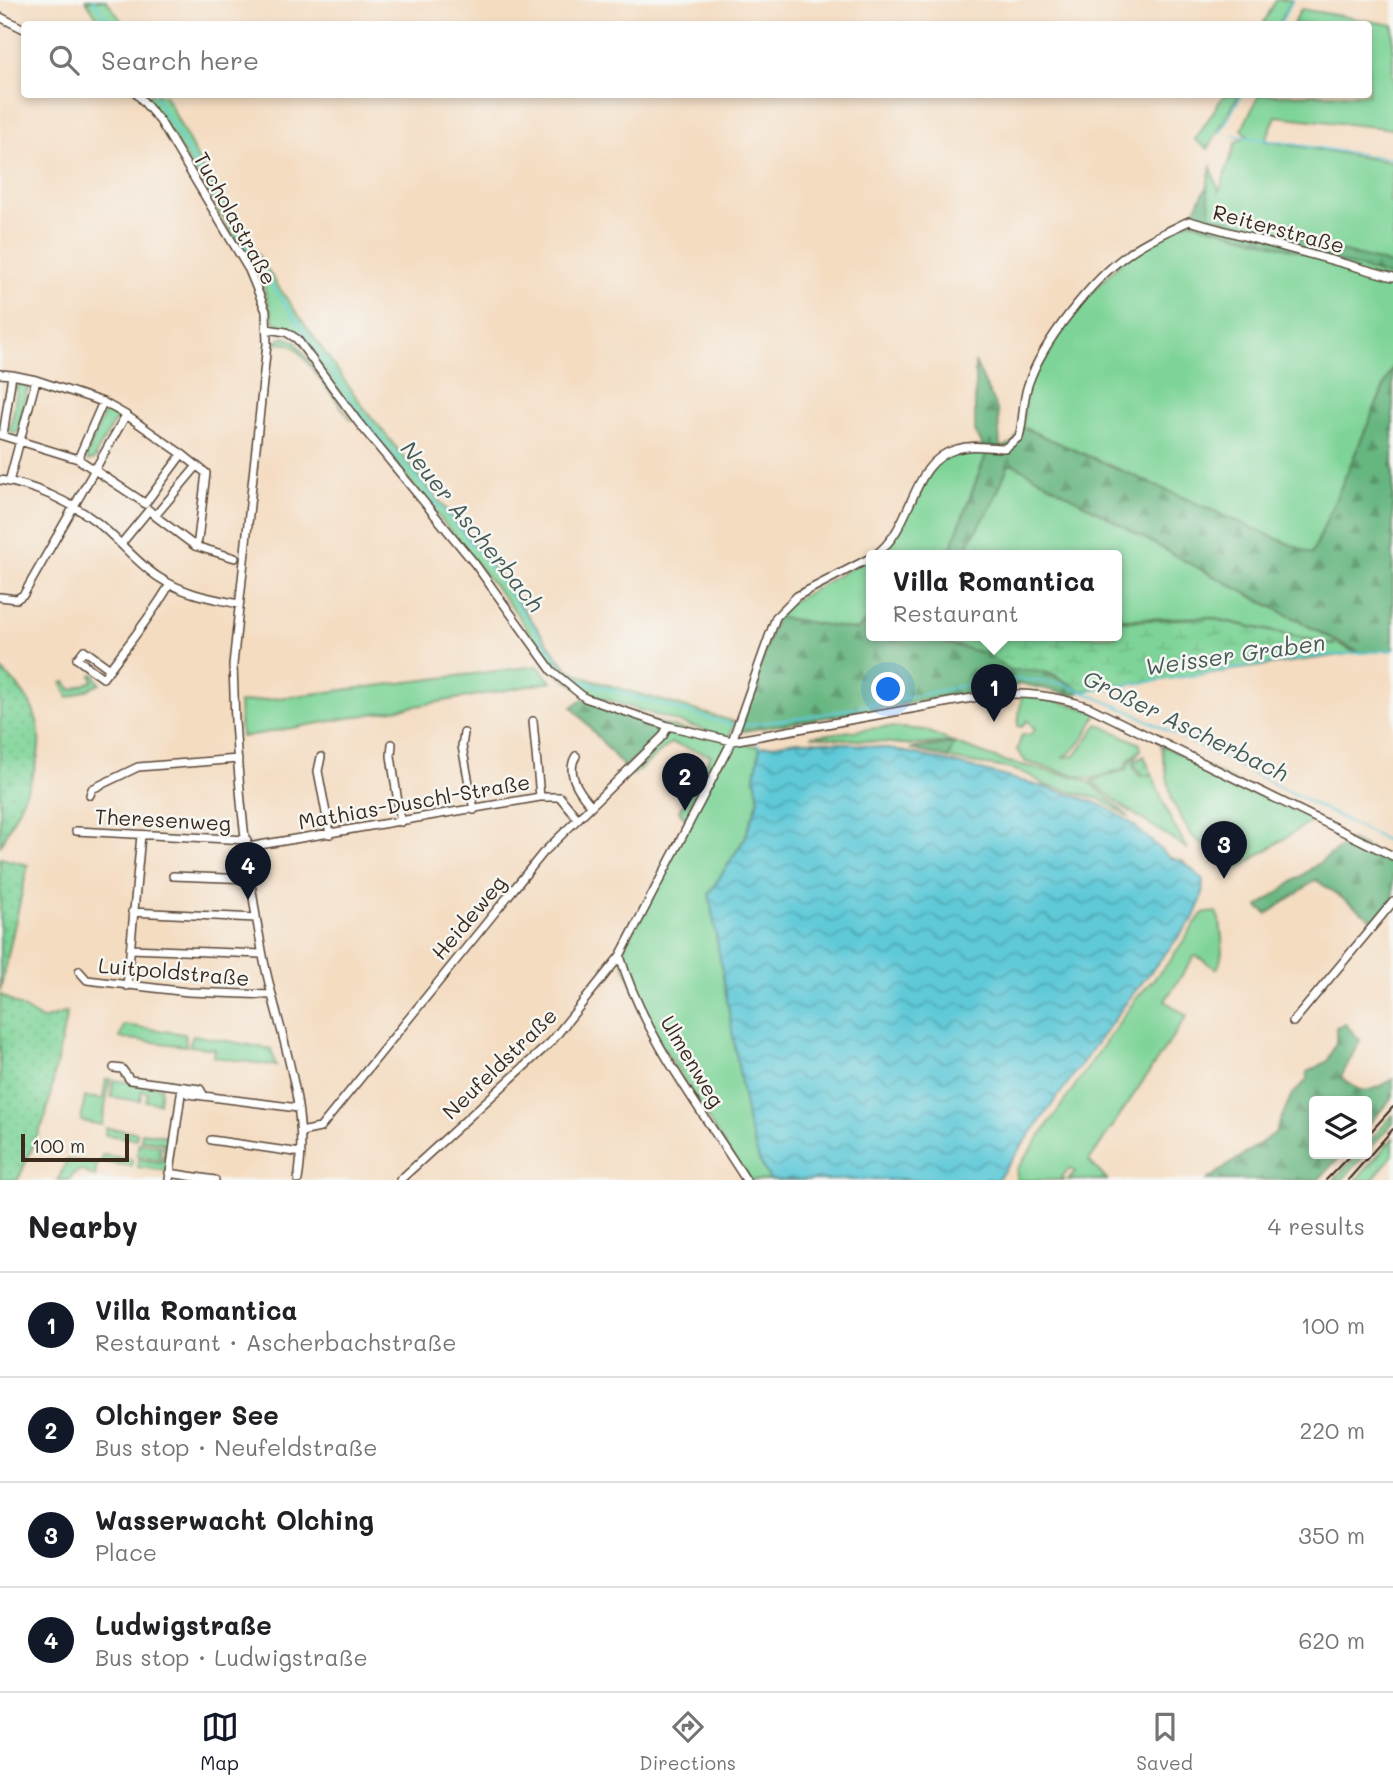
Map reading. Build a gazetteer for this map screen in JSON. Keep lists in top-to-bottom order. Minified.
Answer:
{"streets":{"street":["Tucholastraße","Reiterstraße","Mathias-Duschl-Straße","Theresenweg","Heideweg","Luitpoldstraße","Ulmenweg","Neufeldstraße"]},"crossings":[["Tucholastraße","Mathias-Duschl-Straße"],["Tucholastraße","Theresenweg"],["Tucholastraße","Heideweg"],["Tucholastraße","Luitpoldstraße"],["Reiterstraße","Neufeldstraße"],["Mathias-Duschl-Straße","Theresenweg"],["Mathias-Duschl-Straße","Heideweg"],["Ulmenweg","Neufeldstraße"]],"water":["Neuer Ascherbach","Weisser Graben","Großer Ascherbach"],"scale_bar":"100 m","page":{"search":"Search here","popup":["Villa Romantica","Restaurant"],"pins":["1","2","3","4"],"scale":"100 m","heading":["Nearby","4 results"],"list":[{"mark":"1","name":"Villa Romantica","note":"Restaurant · Ascherbachstraße","value":"100 m"},{"mark":"2","name":"Olchinger See","note":"Bus stop · Neufeldstraße","value":"220 m"},{"mark":"3","name":"Wasserwacht Olching","note":"Place","value":"350 m"},{"mark":"4","name":"Ludwigstraße","note":"Bus stop · Ludwigstraße","value":"620 m"}],"nav":["Map","Directions","Saved"]}}
